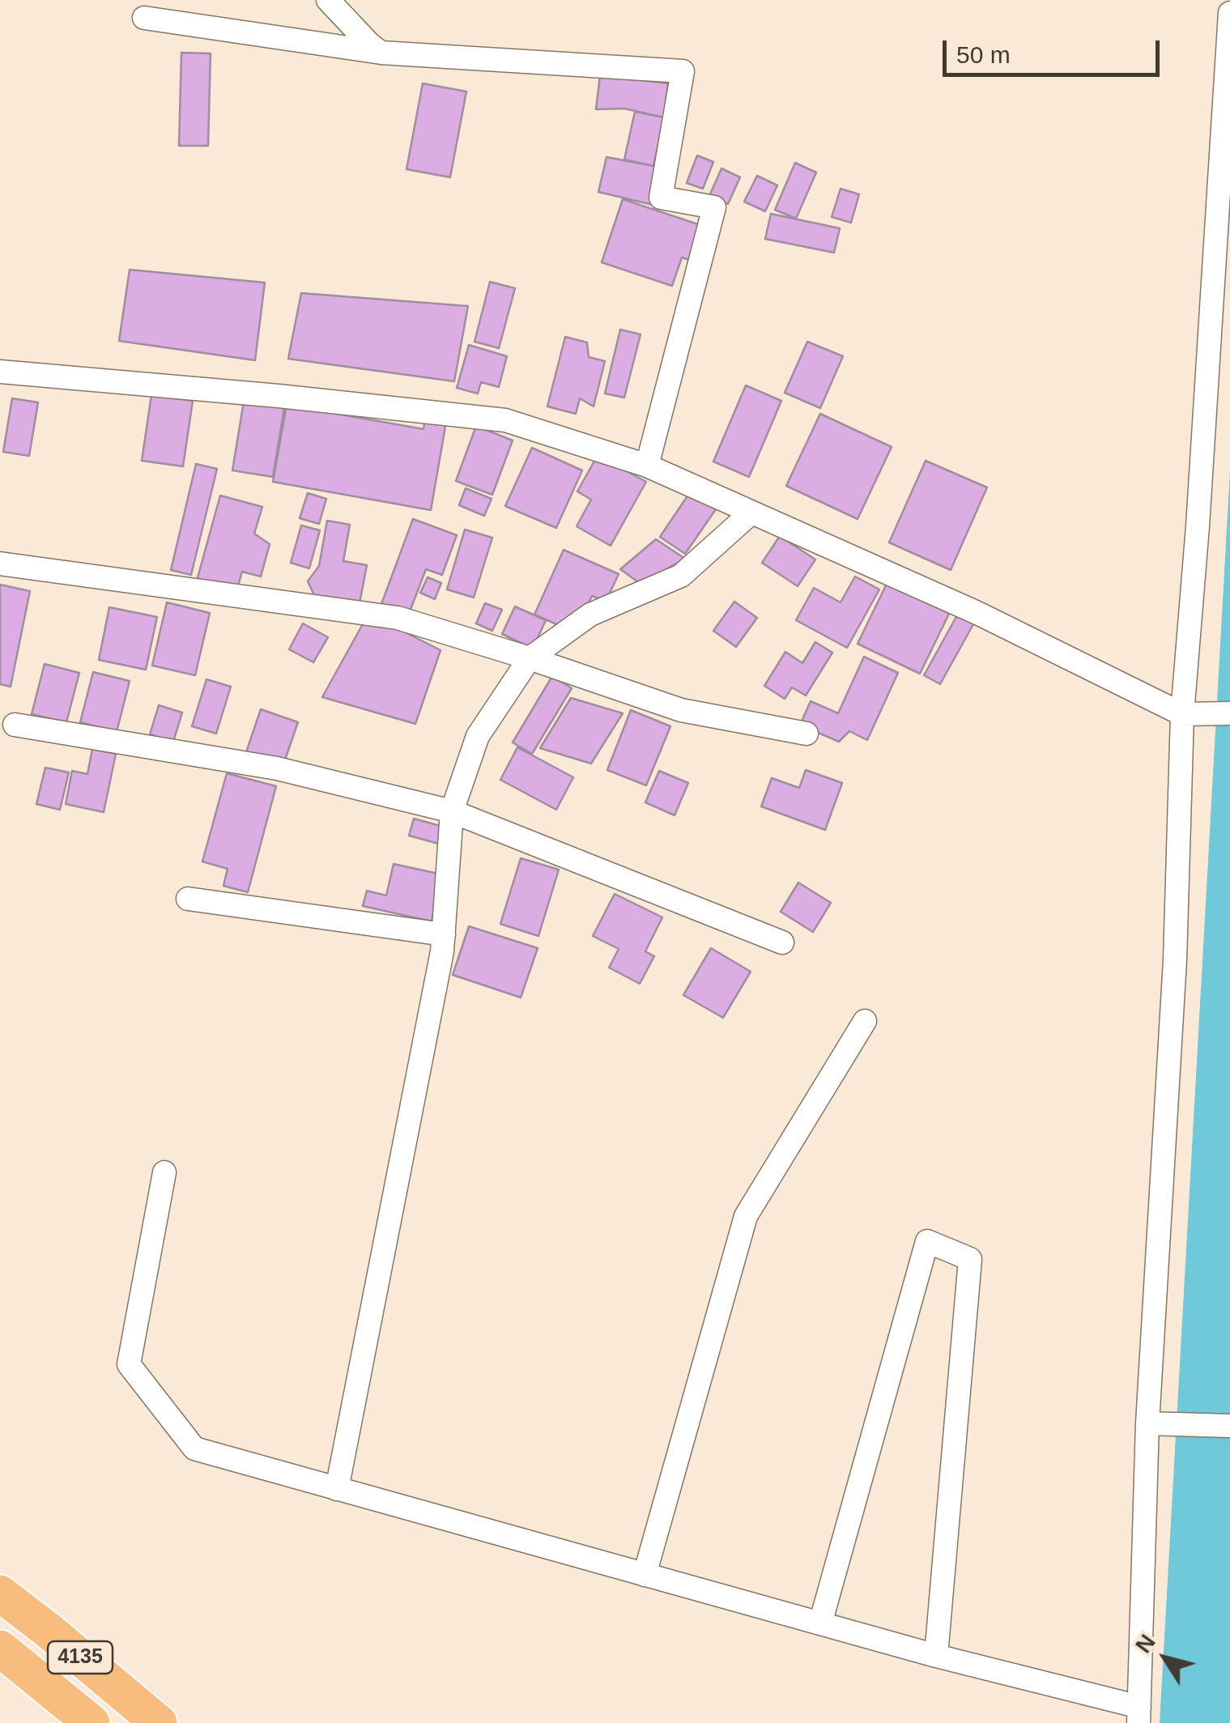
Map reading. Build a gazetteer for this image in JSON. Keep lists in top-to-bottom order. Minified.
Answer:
{"streets":{"main road":["4135"]},"scale_bar":"50 m","north":"top left"}
